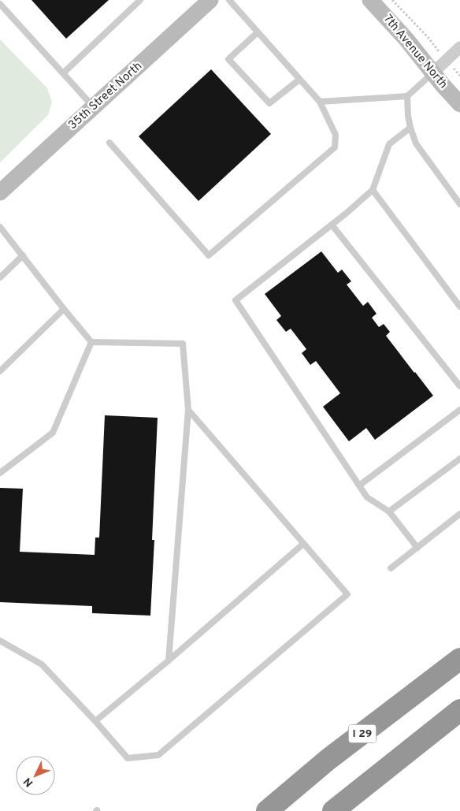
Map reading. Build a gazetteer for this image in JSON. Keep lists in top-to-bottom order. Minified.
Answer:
{"streets":{"highway":["I 29"],"street":["7th Avenue North","35th Street North"]},"north":"bottom left"}
